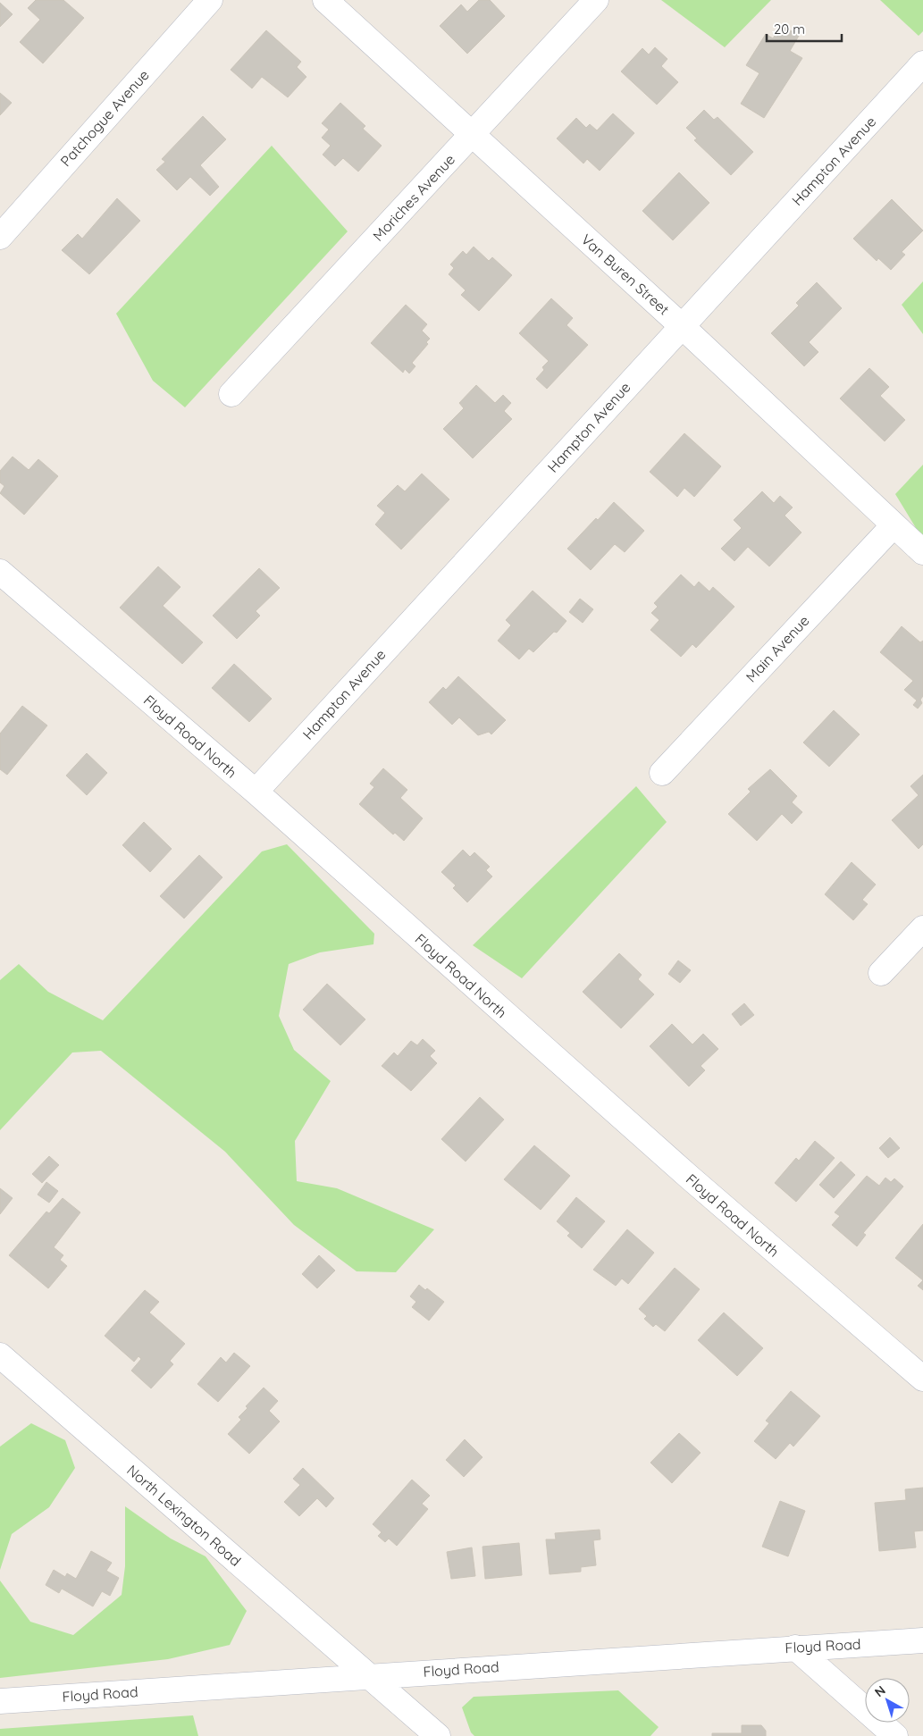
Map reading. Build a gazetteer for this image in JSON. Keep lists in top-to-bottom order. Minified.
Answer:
{"streets":{"street":["Patchogue Avenue","Hampton Avenue","Moriches Avenue","Van Buren Street","Main Avenue","Floyd Road North","North Lexington Road","Floyd Road"]},"crossings":[["Hampton Avenue","Van Buren Street"],["Hampton Avenue","Floyd Road North"],["Moriches Avenue","Van Buren Street"],["Van Buren Street","Main Avenue"],["North Lexington Road","Floyd Road"]],"scale_bar":"20 m","north":"top left"}
